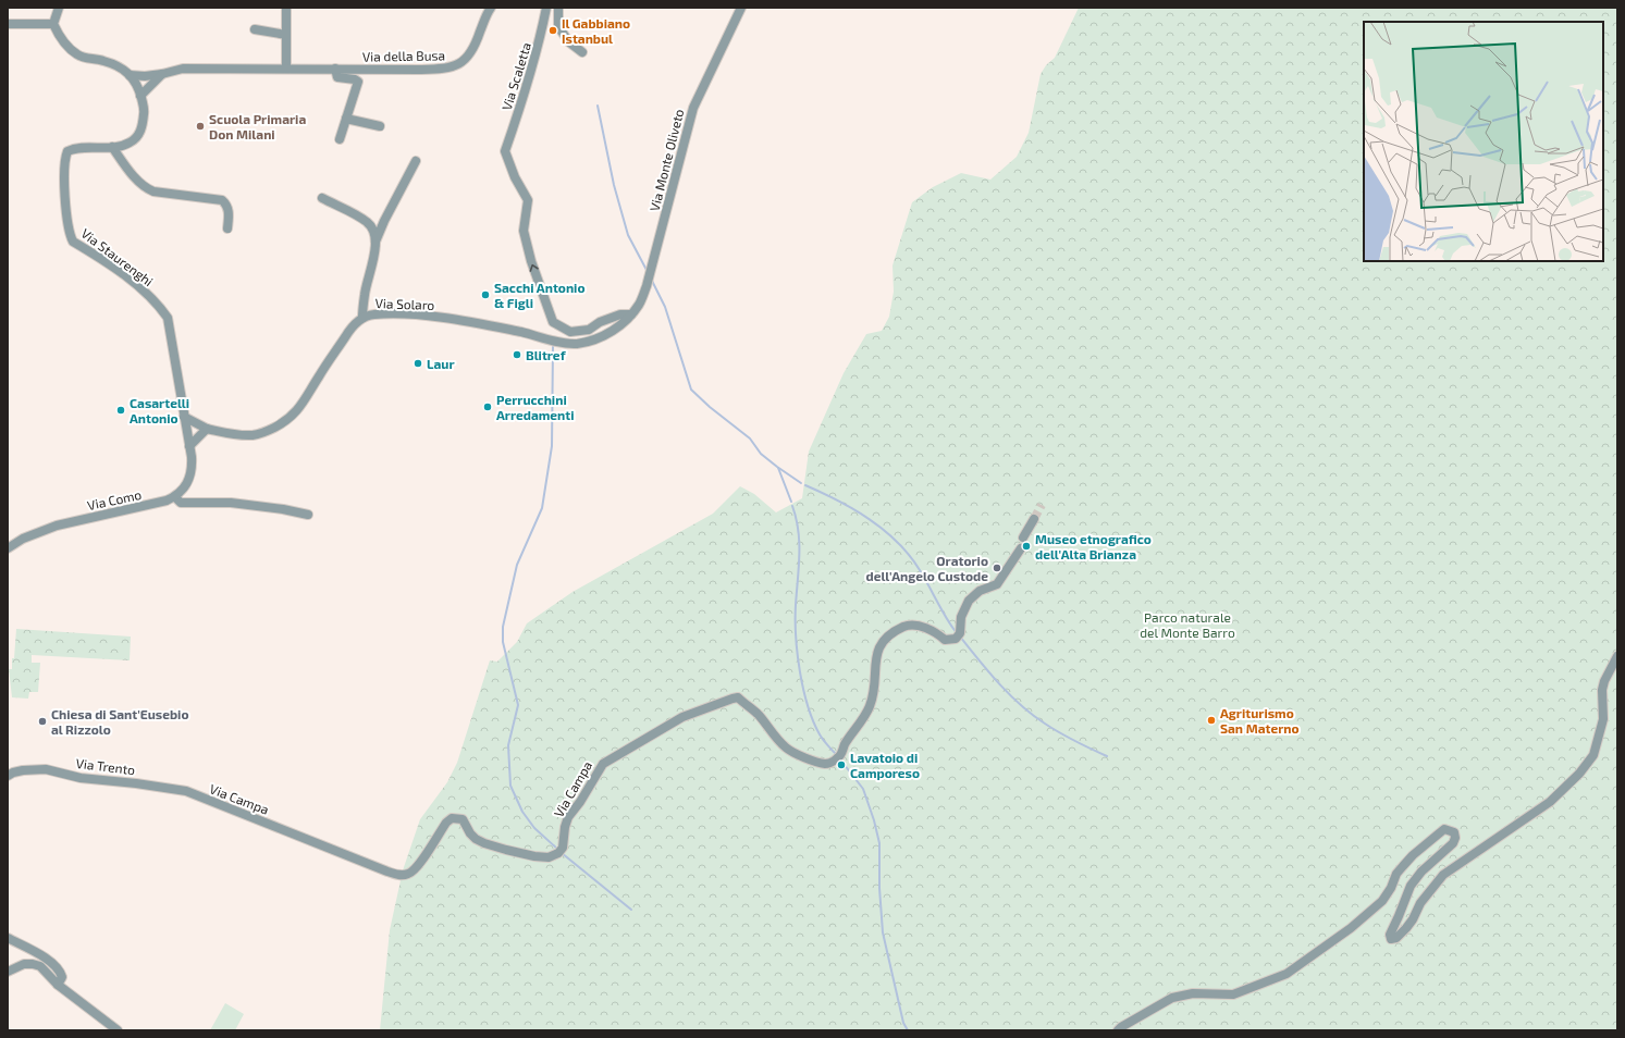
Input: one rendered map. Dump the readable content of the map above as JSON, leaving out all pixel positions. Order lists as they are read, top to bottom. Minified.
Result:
{"streets":{"street":["Via della Busa","Via Scaletta","Via Monte Oliveto","Via Staurenghi","Via Solaro","Via Como","Via Trento","Via Campa"]},"crossings":[["Via della Busa","Via Staurenghi"],["Via Scaletta","Via Monte Oliveto"],["Via Scaletta","Via Solaro"],["Via Monte Oliveto","Via Solaro"],["Via Staurenghi","Via Solaro"],["Via Trento","Via Campa"]],"parks":["Parco naturale del Monte Barro"],"places":["Il Gabbiano Istanbul","Scuola Primaria Don Milani","Sacchi Antonio & Figli","Blitref","Laur","Perrucchini Arredamenti","Casartelli Antonio","Museo etnografico dell'Alta Brianza","Oratorio dell'Angelo Custode","Agriturismo San Materno","Chiesa di Sant'Eusebio al Rizzolo","Lavatoio di Camporeso"]}
